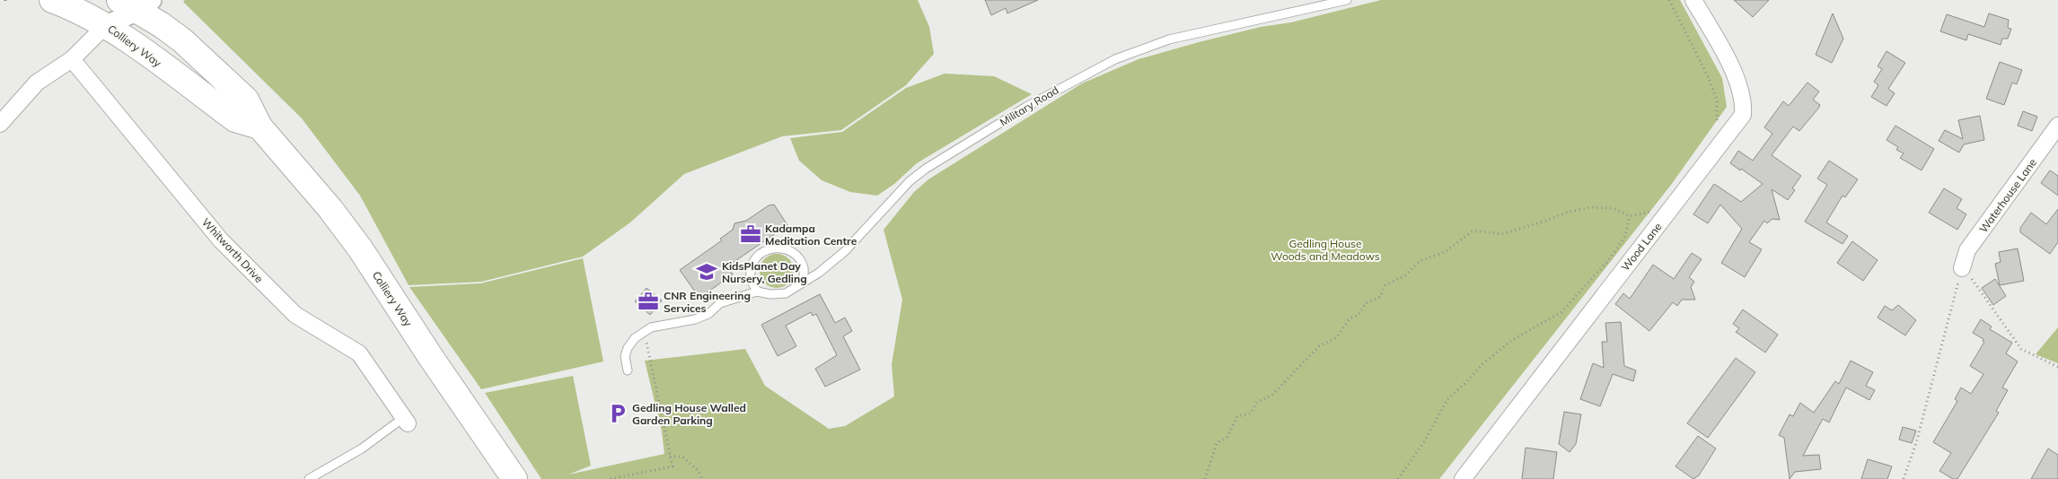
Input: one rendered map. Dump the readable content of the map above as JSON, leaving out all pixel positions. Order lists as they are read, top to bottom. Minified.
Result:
{"streets":{"main road":["Colliery Way"],"street":["Waterhouse Lane","Wood Lane","Whitworth Drive"],"lane":["Military Road"]},"parks":["Gedling House Woods and Meadows"],"places":{"office":["Kadampa Meditation Centre","CNR Engineering Services"],"school or university":["KidsPlanet Day Nursery, Gedling"],"parking":["Gedling House Walled Garden Parking"]}}
